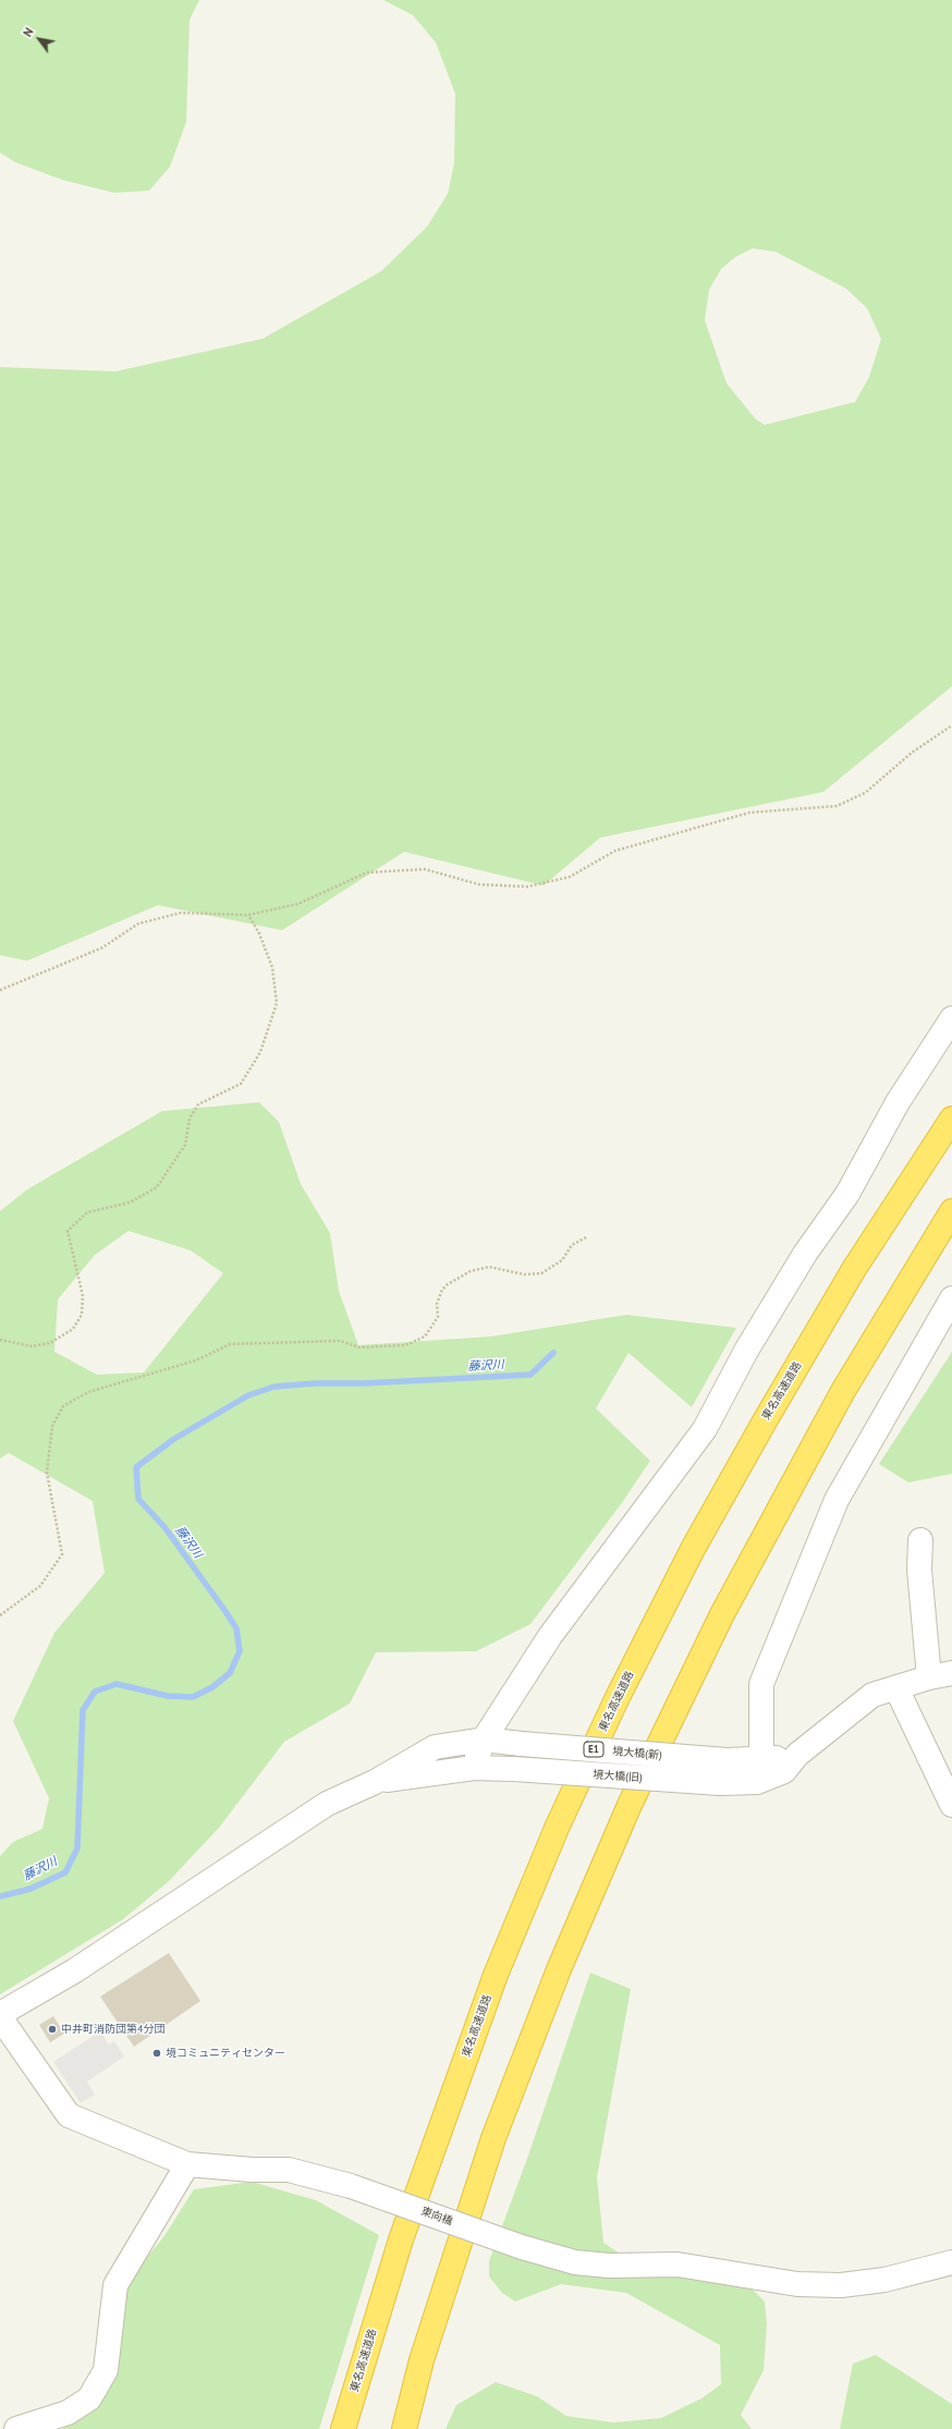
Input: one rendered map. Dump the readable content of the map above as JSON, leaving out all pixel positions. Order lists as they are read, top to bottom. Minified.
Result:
{"streets":{"highway":["東名高速道路","E1"],"street":["境大橋(新)","境大橋(旧)","東向橋"]},"crossings":[["境大橋(新)","境大橋(旧)"]],"water":["藤沢川"],"places":["中井町消防団第4分団","境コミュニティセンター"],"north":"top left"}
